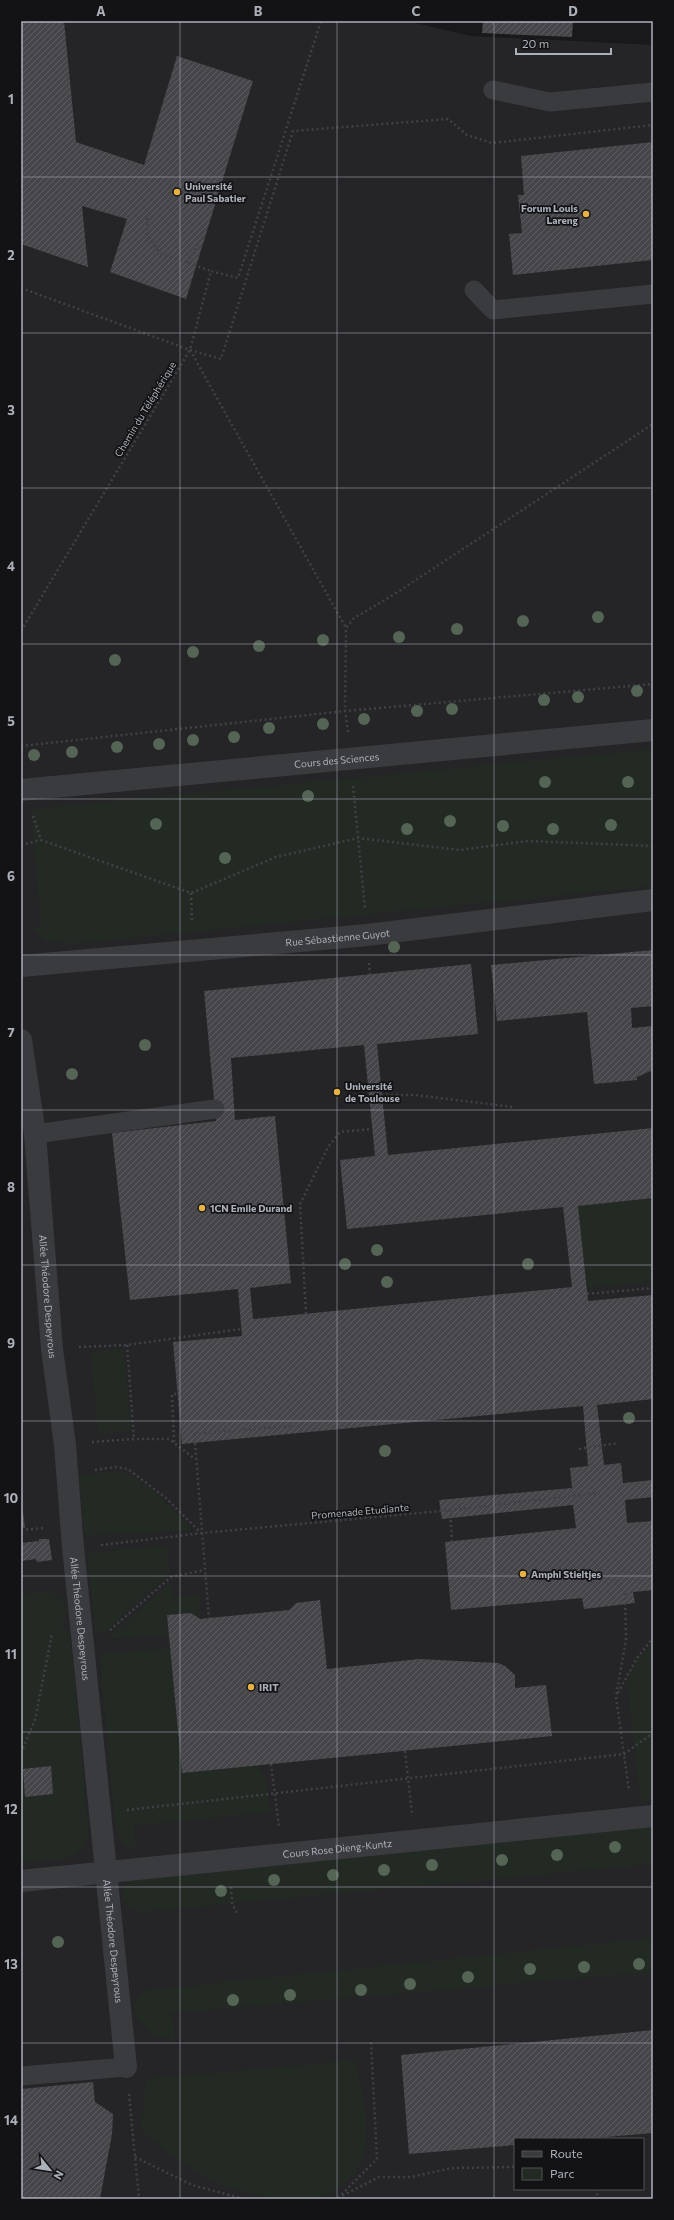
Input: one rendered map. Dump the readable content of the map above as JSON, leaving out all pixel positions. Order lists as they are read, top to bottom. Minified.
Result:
{"streets":{"street":["Cours des Sciences","Rue Sébastienne Guyot","Allée Théodore Despeyrous","Cours Rose Dieng-Kuntz"],"path":["Chemin du Téléphérique","Promenade Etudiante"]},"crossings":[["Allée Théodore Despeyrous","Cours Rose Dieng-Kuntz"]],"places":["Université Paul Sabatier","Forum Louis Lareng","Université de Toulouse","1CN Emile Durand","Amphi Stieltjes","IRIT"],"legend":["Route","Parc"],"scale_bar":"20 m","north":"bottom right","grid":{"columns":["A","B","C","D"],"rows":["1","2","3","4","5","6","7","8","9","10","11","12","13","14"]}}
